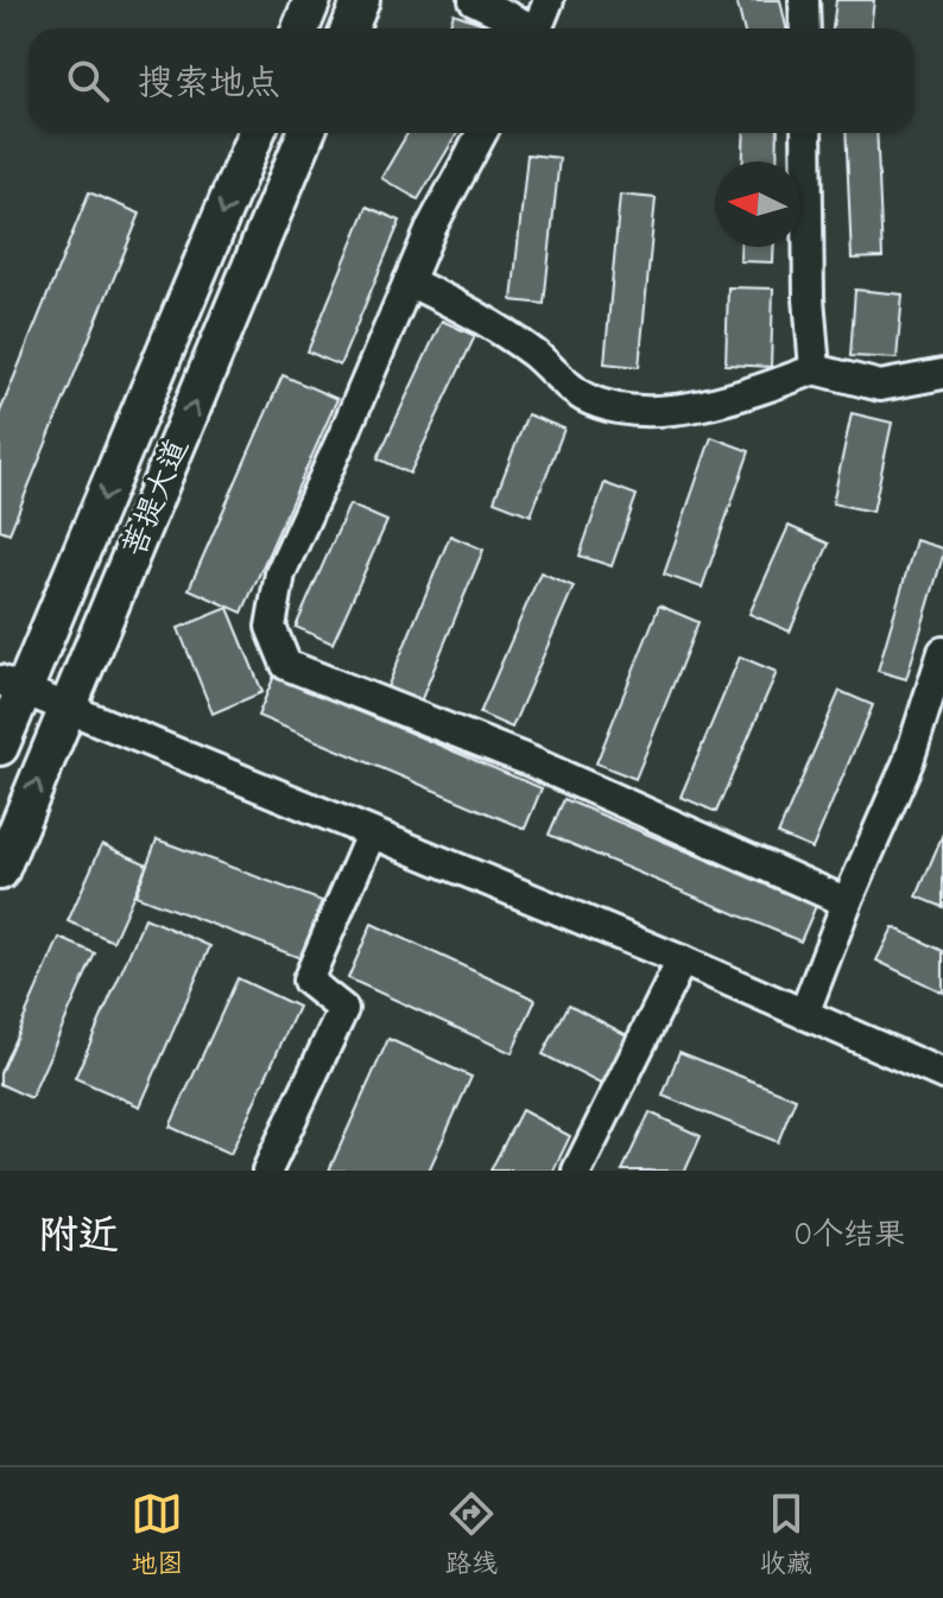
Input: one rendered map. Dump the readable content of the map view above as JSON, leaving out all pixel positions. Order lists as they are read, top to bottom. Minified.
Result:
{"streets":{"main road":["菩提大道"]},"north":"left","page":{"search":"搜索地点","heading":["附近","0个结果"],"nav":["地图","路线","收藏"]}}
